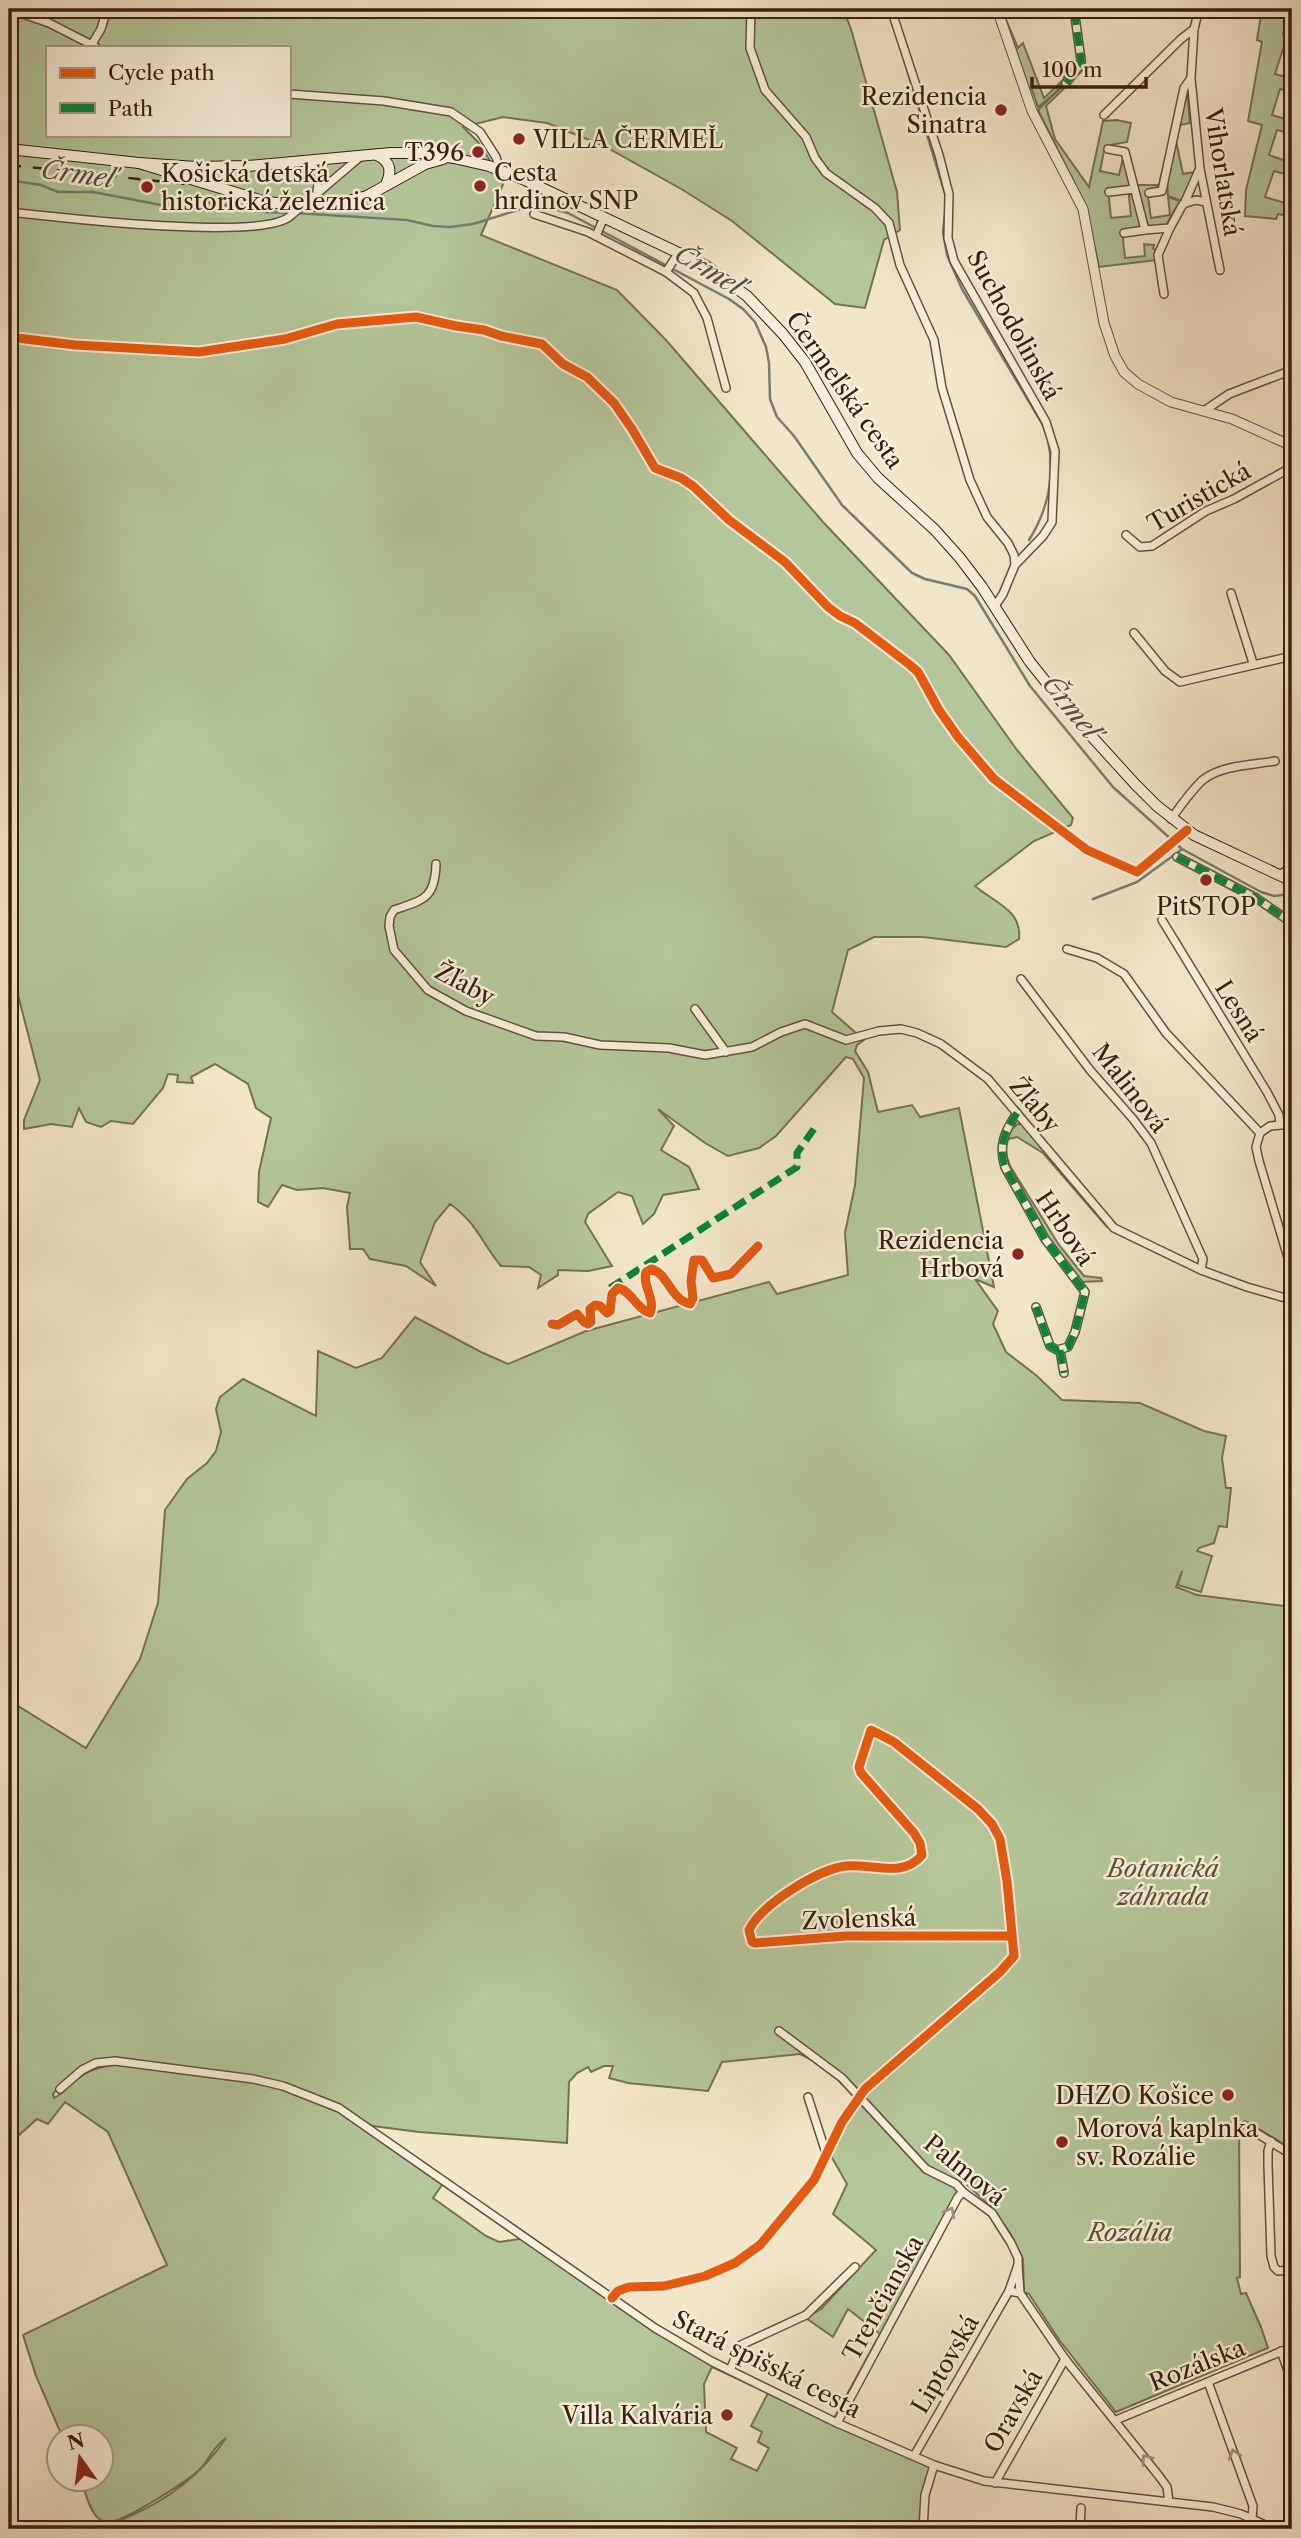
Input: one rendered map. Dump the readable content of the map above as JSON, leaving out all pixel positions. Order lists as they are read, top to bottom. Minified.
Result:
{"streets":{"main road":["Čermeľská cesta"],"street":["Vihorlatská","Suchodolinská","Turistická","Žľaby","Lesná","Malinová","Hrbová","Zvolenská","Palmová","Trenčianska","Stará spišská cesta","Liptovská","Rozálska","Oravská"]},"crossings":[["Suchodolinská","Čermeľská cesta"],["Žľaby","Malinová"],["Žľaby","Hrbová"],["Zvolenská","Palmová"],["Zvolenská","Stará spišská cesta"],["Palmová","Trenčianska"],["Trenčianska","Stará spišská cesta"],["Stará spišská cesta","Liptovská"],["Stará spišská cesta","Oravská"]],"one_way":["Trenčianska"],"water":["Črmeľ"],"parks":["Botanická záhrada","Rozália"],"places":["Rezidencia Sinatra","VILLA ČERMEĽ","T396","Cesta hrdinov SNP","Košická detská historická železnica","PitSTOP","Rezidencia Hrbová","DHZO Košice","Morová kaplnka sv. Rozálie","Villa Kalvária"],"legend":["Cycle path","Path"],"scale_bar":"100 m","north":"top"}
